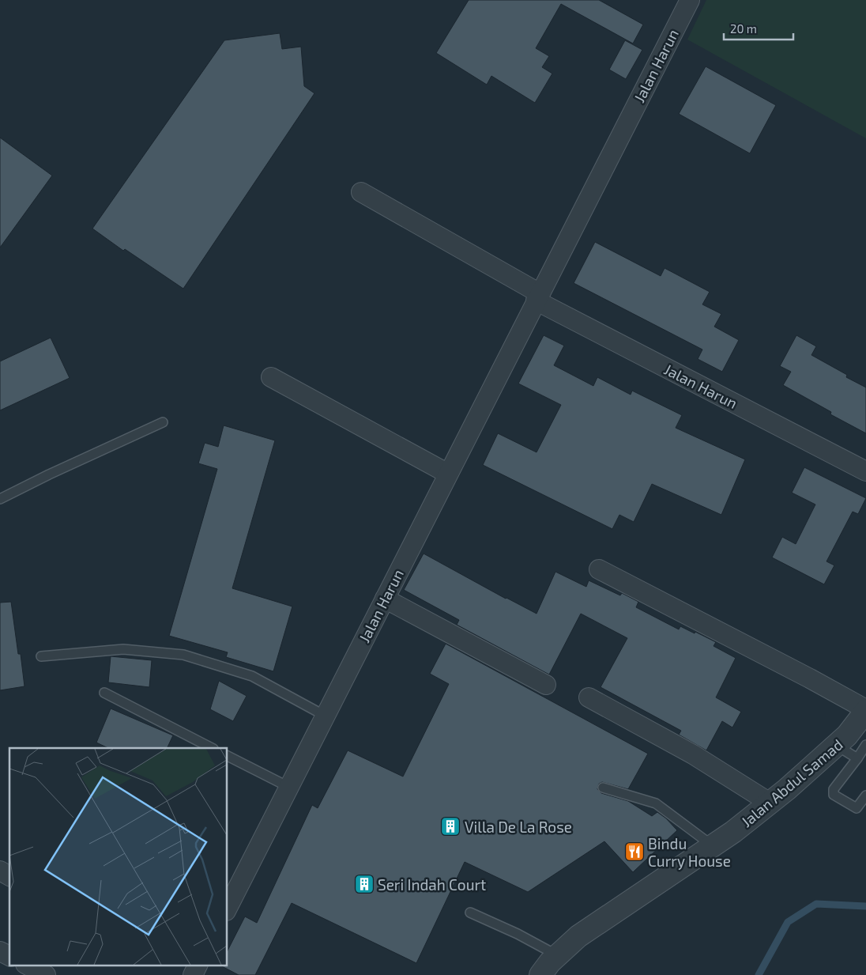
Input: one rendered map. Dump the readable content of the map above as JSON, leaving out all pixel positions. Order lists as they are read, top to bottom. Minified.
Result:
{"streets":{"street":["Jalan Harun","Jalan Abdul Samad"]},"places":{"building":["Villa De La Rose","Seri Indah Court"],"restaurant":["Bindu Curry House"]},"scale_bar":"20 m"}
